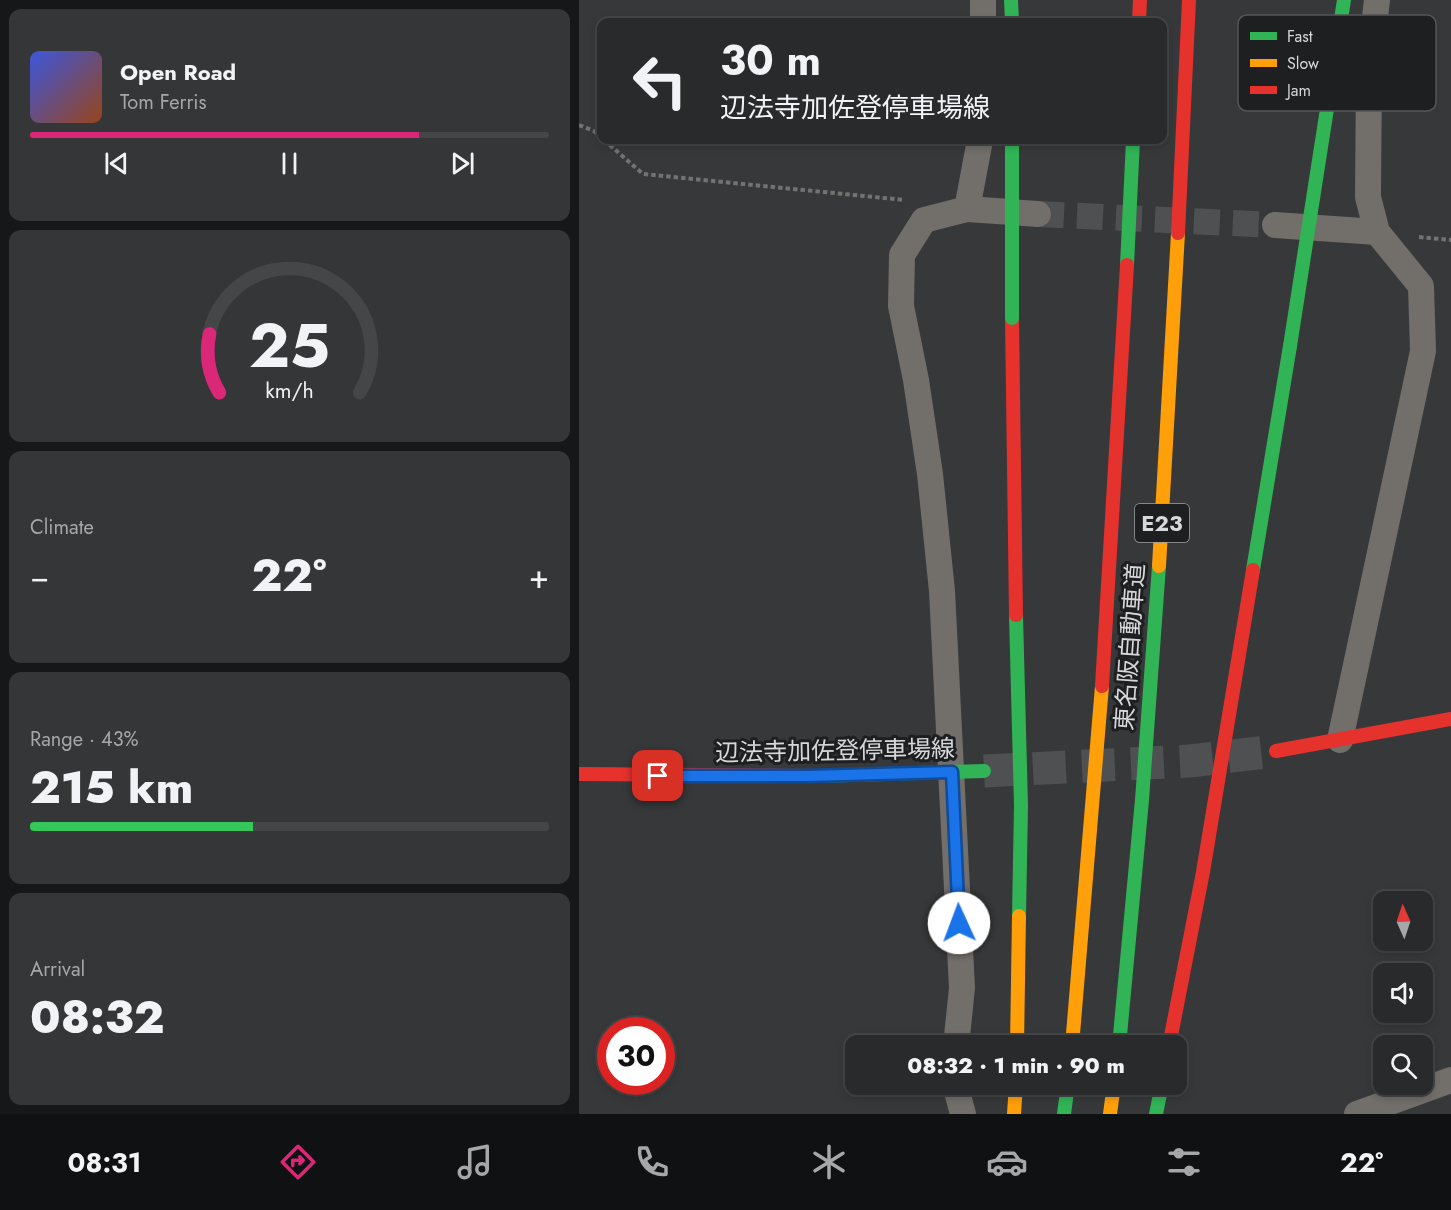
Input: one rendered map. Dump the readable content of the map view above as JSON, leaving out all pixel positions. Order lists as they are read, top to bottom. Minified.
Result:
{"streets":{"main road":["E23","東名阪自動車道","辺法寺加佐登停車場線"]},"legend":["Fast","Slow","Jam"],"north":"top","page":{"turn":["30 m","辺法寺加佐登停車場線"],"song":["Open Road","Tom Ferris"],"tile":["Climate",["Range · 43%","215 km"],["Arrival","08:32"]],"heat":["−","22°","+"],"limit":"30","trip":"08:32 · 1 min · 90 m","tabs":["08:31","22°"],"gauge":["25","km/h"]}}
